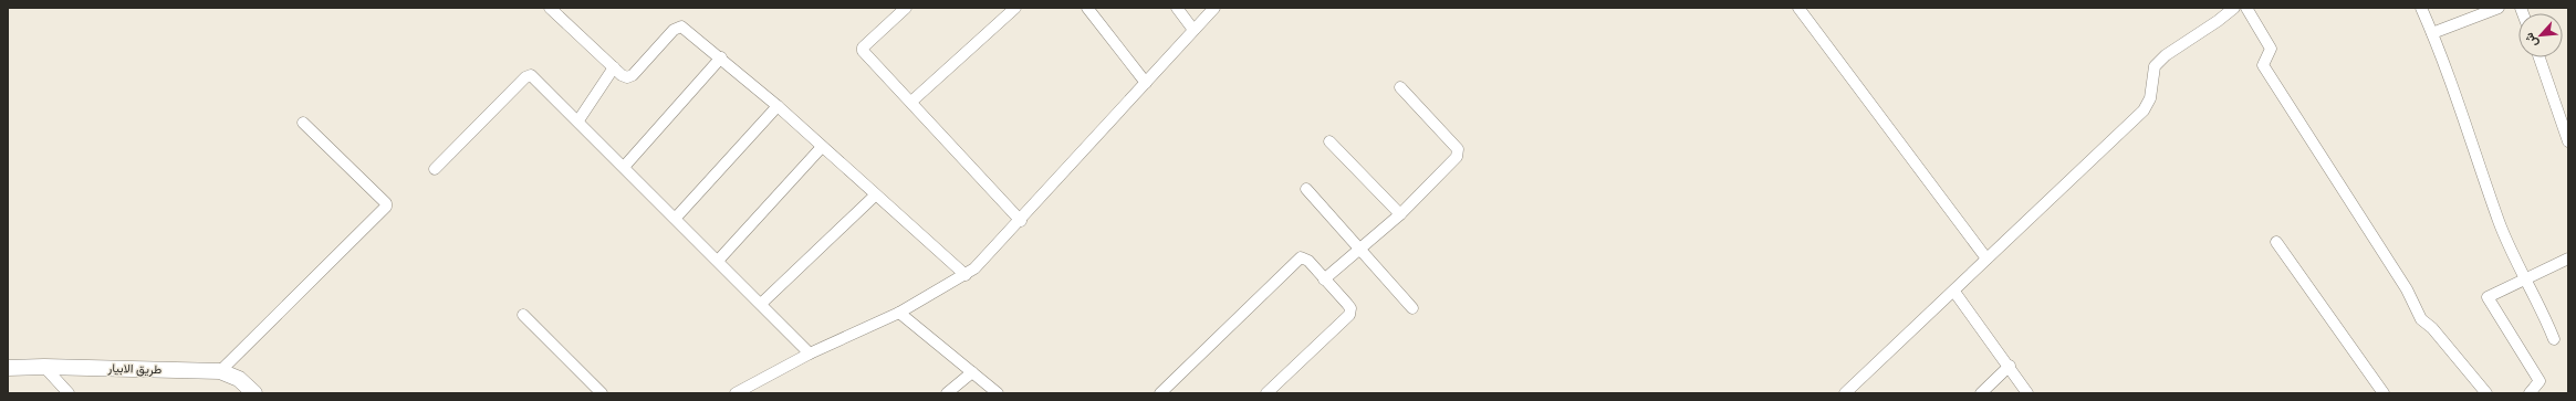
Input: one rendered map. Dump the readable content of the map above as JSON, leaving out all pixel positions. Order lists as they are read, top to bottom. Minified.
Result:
{"streets":{"main road":["طريق الابيار"]},"north":"bottom left"}
